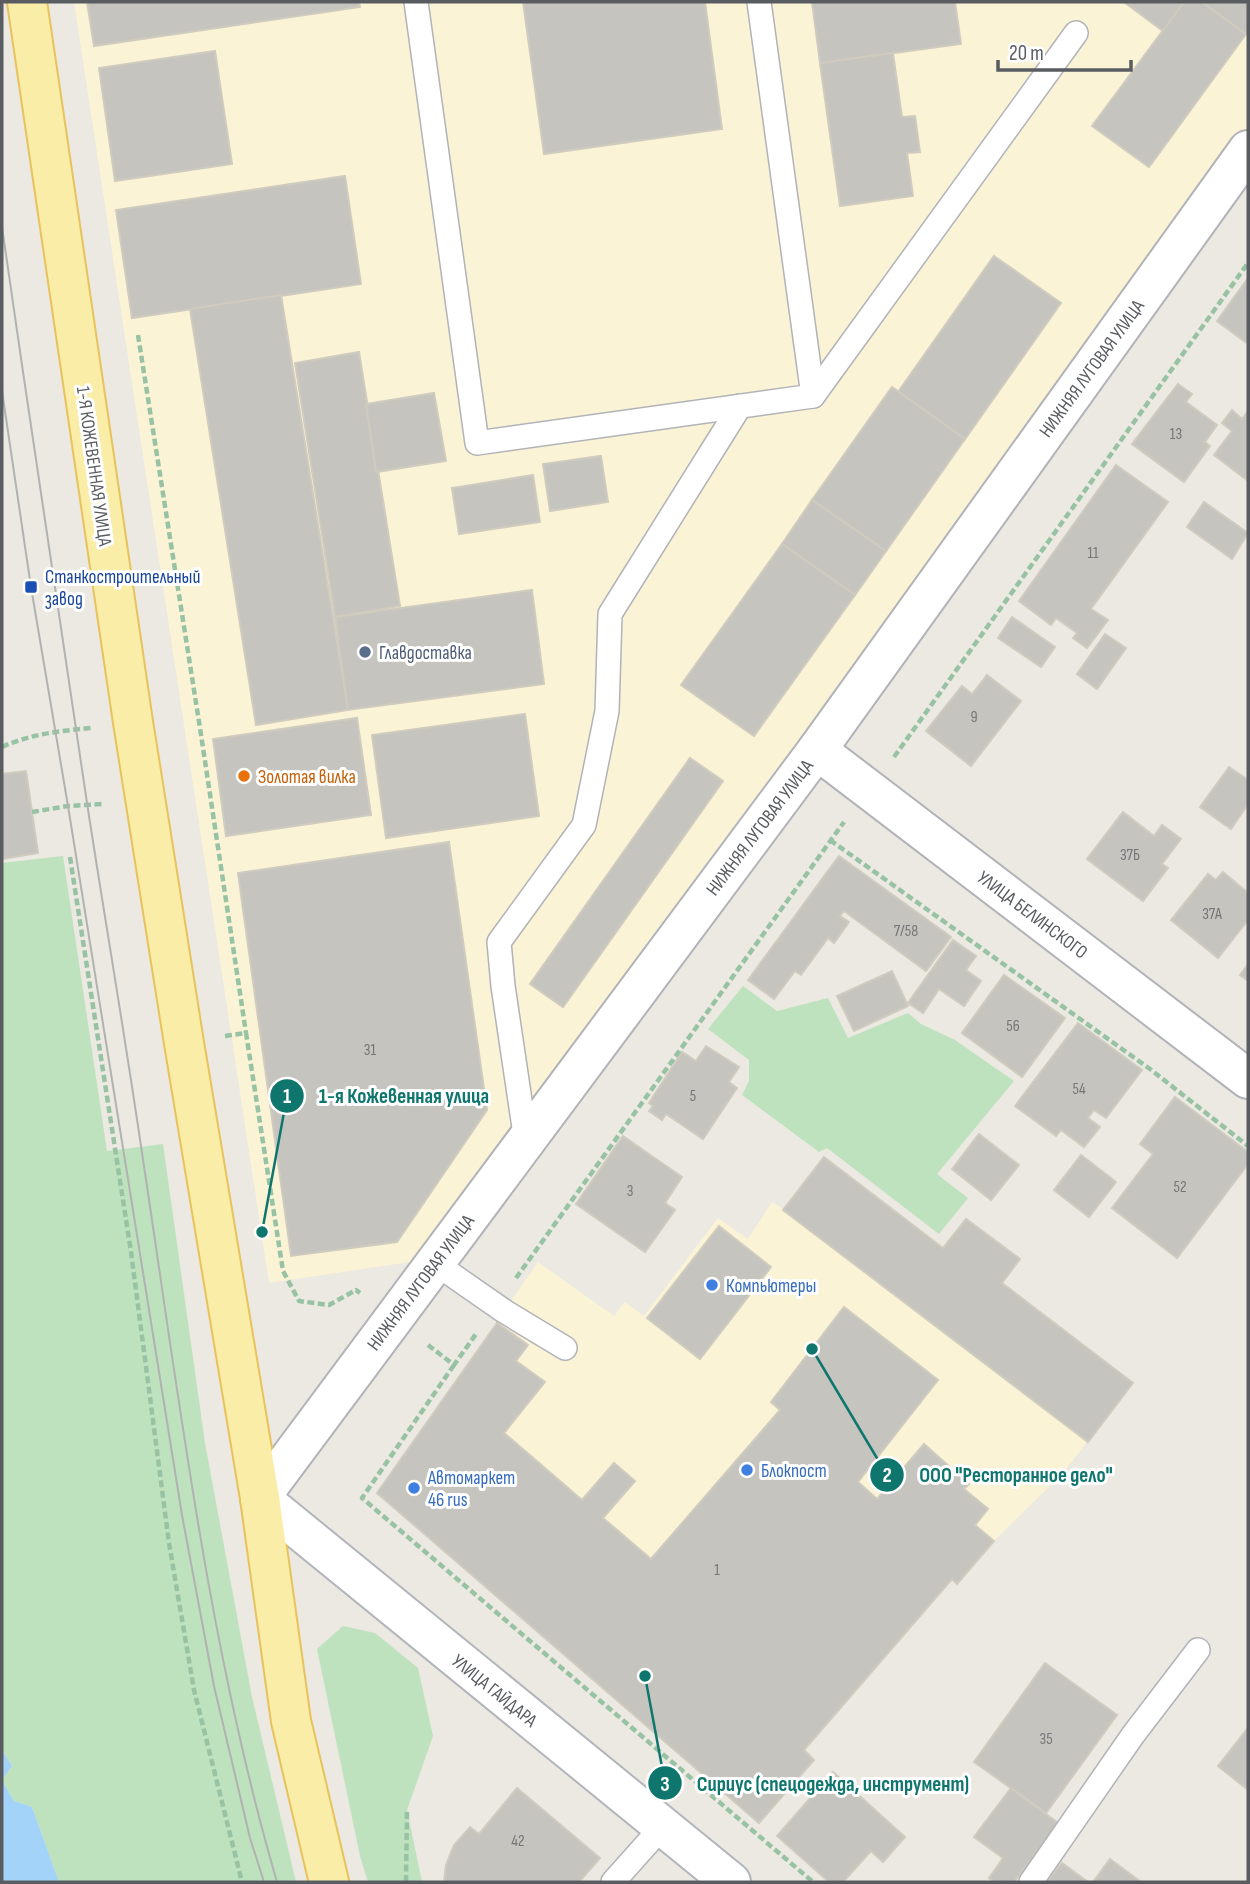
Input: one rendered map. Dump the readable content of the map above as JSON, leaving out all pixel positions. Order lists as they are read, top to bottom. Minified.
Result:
{"streets":{"main road":["1-Я КОЖЕВЕННАЯ УЛИЦА"],"street":["НИЖНЯЯ ЛУГОВАЯ УЛИЦА","УЛИЦА БЕЛИНСКОГО","УЛИЦА ГАЙДАРА"]},"crossings":[["НИЖНЯЯ ЛУГОВАЯ УЛИЦА","1-Я КОЖЕВЕННАЯ УЛИЦА"],["НИЖНЯЯ ЛУГОВАЯ УЛИЦА","УЛИЦА БЕЛИНСКОГО"],["НИЖНЯЯ ЛУГОВАЯ УЛИЦА","УЛИЦА ГАЙДАРА"],["1-Я КОЖЕВЕННАЯ УЛИЦА","УЛИЦА ГАЙДАРА"]],"places":{"transit":["Станкостроительный завод"],"other":["Главдоставка","Золотая вилка","1-я Кожевенная улица","Компьютеры","ООО \"Ресторанное дело\"","Блокпост","Автомаркет 46 rus","Сириус (спецодежда, инструмент)"]},"house_numbers":["13","11","9","37Б","37А","7/58","56","31","54","5","52","3","1","35","42"],"scale_bar":"20 m"}
